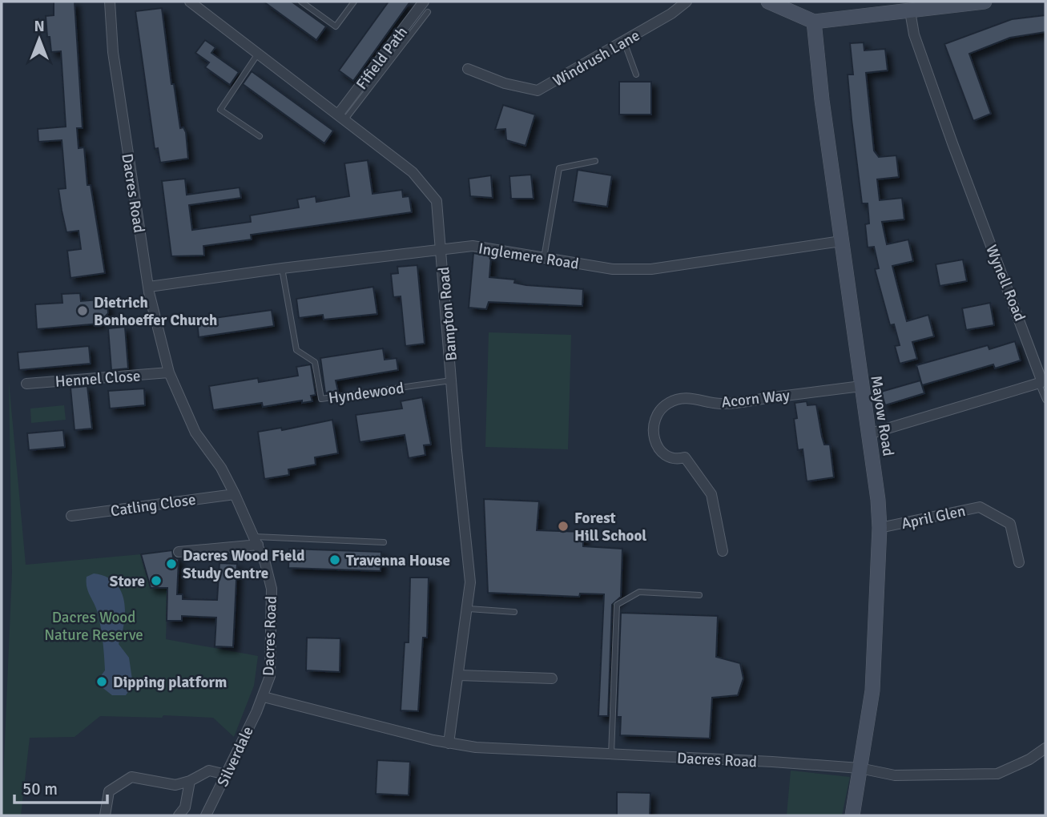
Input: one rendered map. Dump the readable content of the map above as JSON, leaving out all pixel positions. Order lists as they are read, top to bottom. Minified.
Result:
{"streets":{"street":["Fifield Path","Windrush Lane","Dacres Road","Inglemere Road","Wynell Road","Bampton Road","Hennel Close","Acorn Way","Mayow Road","Catling Close","April Glen","Silverdale"],"lane":["Hyndewood"]},"crossings":[["Fifield Path","Bampton Road"],["Dacres Road","Inglemere Road"],["Dacres Road","Bampton Road"],["Dacres Road","Hennel Close"],["Dacres Road","Mayow Road"],["Dacres Road","Catling Close"],["Dacres Road","Silverdale"],["Inglemere Road","Bampton Road"],["Inglemere Road","Hyndewood"],["Inglemere Road","Mayow Road"],["Bampton Road","Hyndewood"],["Acorn Way","Mayow Road"],["Mayow Road","April Glen"]],"parks":["Dacres Wood Nature Reserve"],"places":["Dietrich Bonhoeffer Church","Forest Hill School","Travenna House","Dacres Wood Field Study Centre","Store","Dipping platform"],"scale_bar":"50 m","north":"top"}
